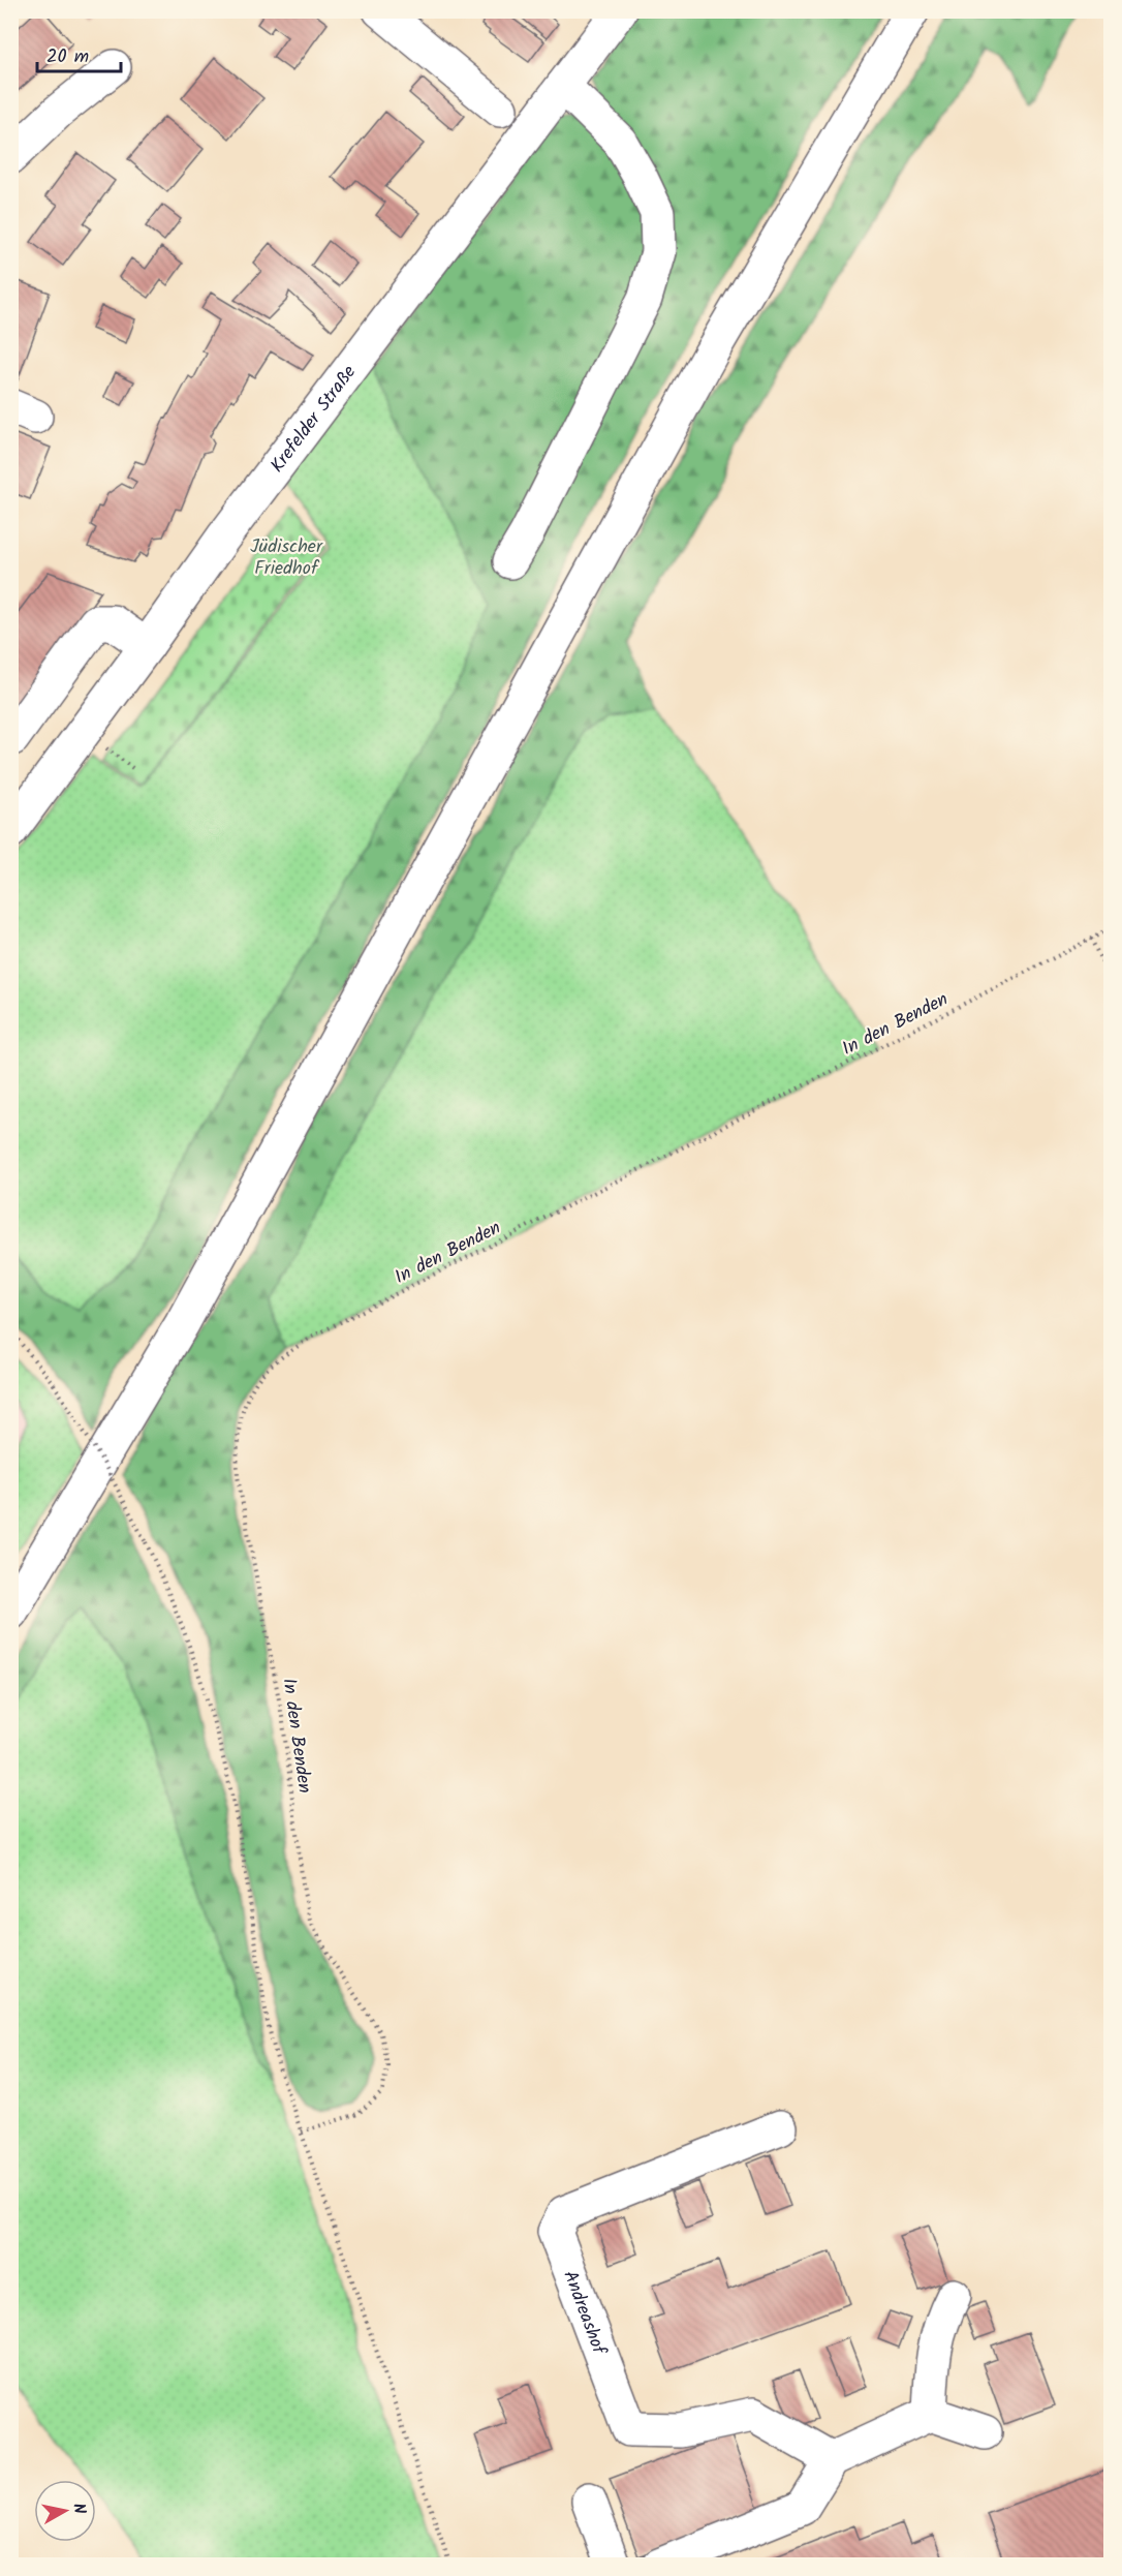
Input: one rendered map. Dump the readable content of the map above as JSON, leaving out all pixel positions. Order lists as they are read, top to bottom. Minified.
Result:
{"streets":{"main road":["Krefelder Straße","Andreashof"],"path":["In den Benden"]},"parks":["Jüdischer Friedhof"],"scale_bar":"20 m","north":"right"}
